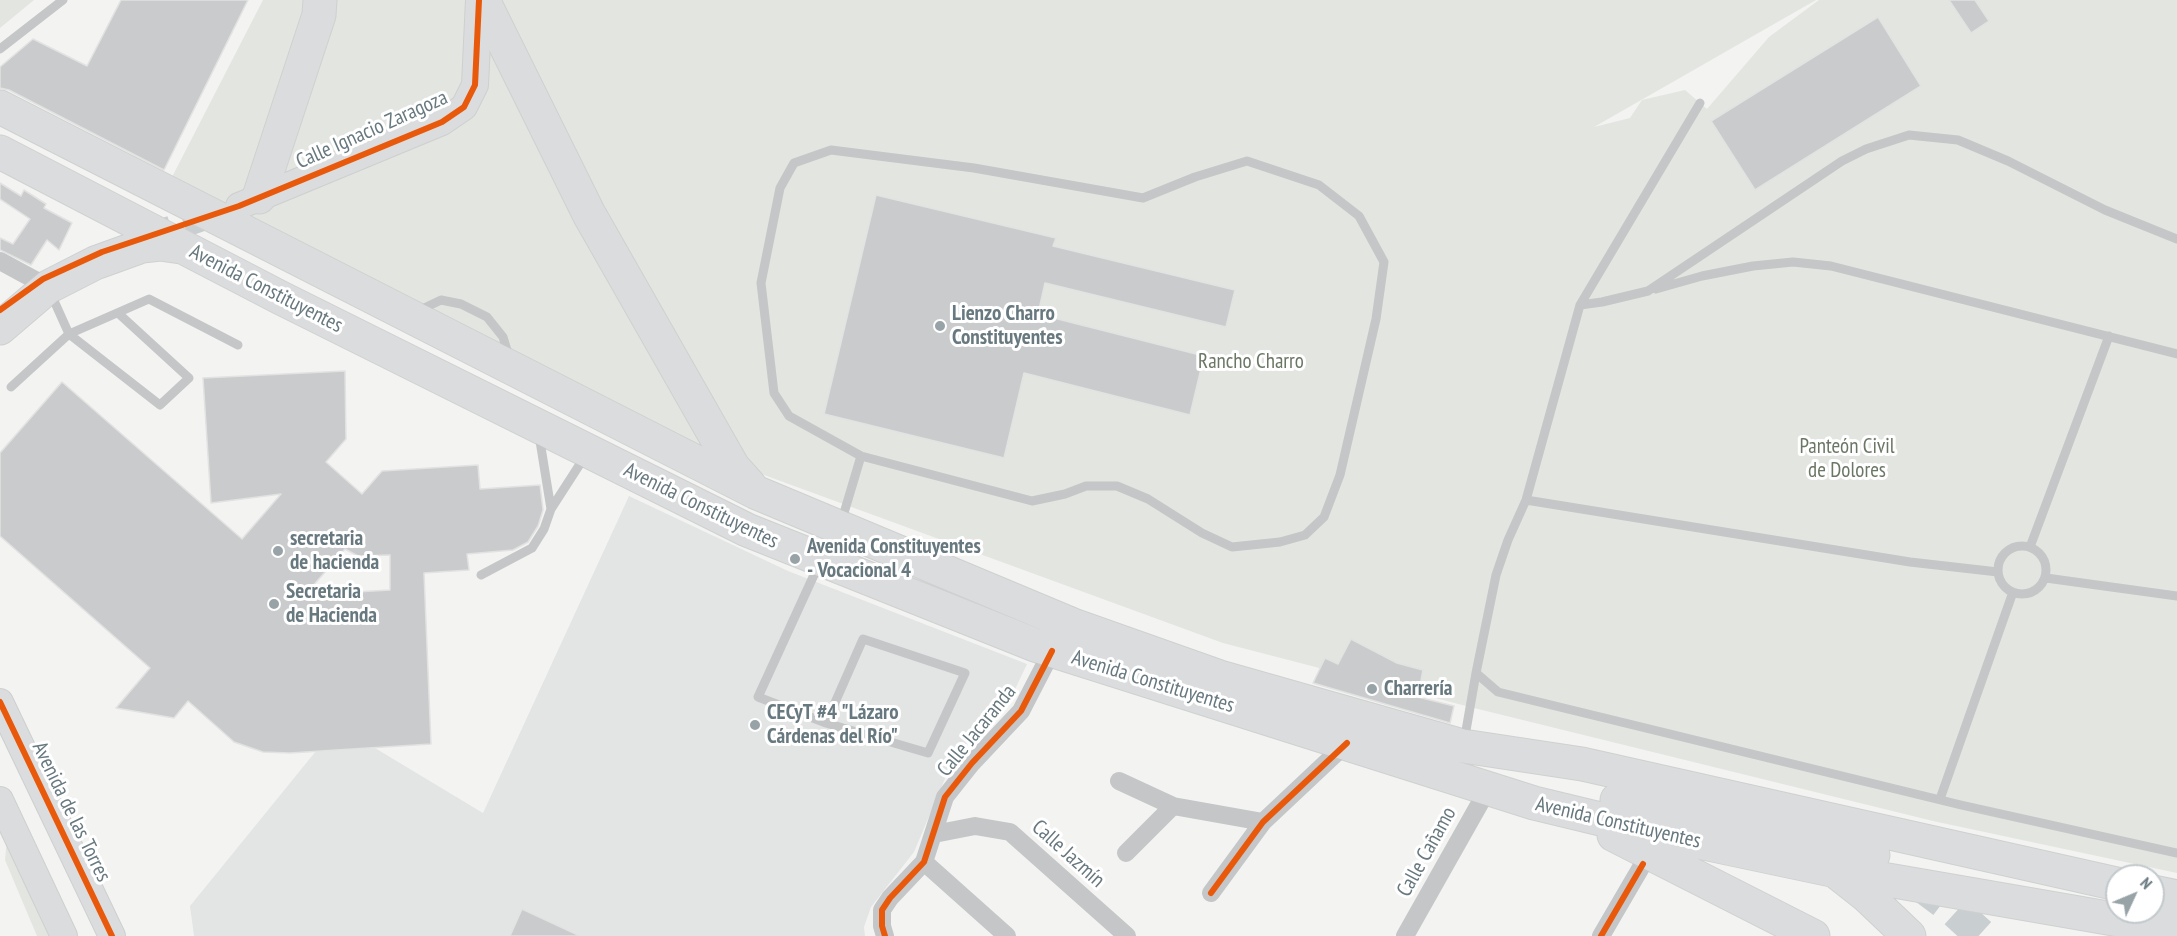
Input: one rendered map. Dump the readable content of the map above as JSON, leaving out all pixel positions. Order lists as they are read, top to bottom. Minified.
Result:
{"streets":{"highway":["Avenida Constituyentes"],"street":["Calle Ignacio Zaragoza","Calle Jacaranda","Avenida de las Torres","Calle Cañamo","Calle Jazmín"]},"crossings":[["Avenida Constituyentes","Calle Jacaranda"],["Avenida Constituyentes","Calle Cañamo"],["Calle Jacaranda","Calle Jazmín"]],"parks":["Rancho Charro","Panteón Civil de Dolores"],"places":["Lienzo Charro Constituyentes","secretaria de hacienda","Avenida Constituyentes - Vocacional 4","Secretaria de Hacienda","Charrería","CECyT #4 \"Lázaro Cárdenas del Río\""],"north":"top right"}
